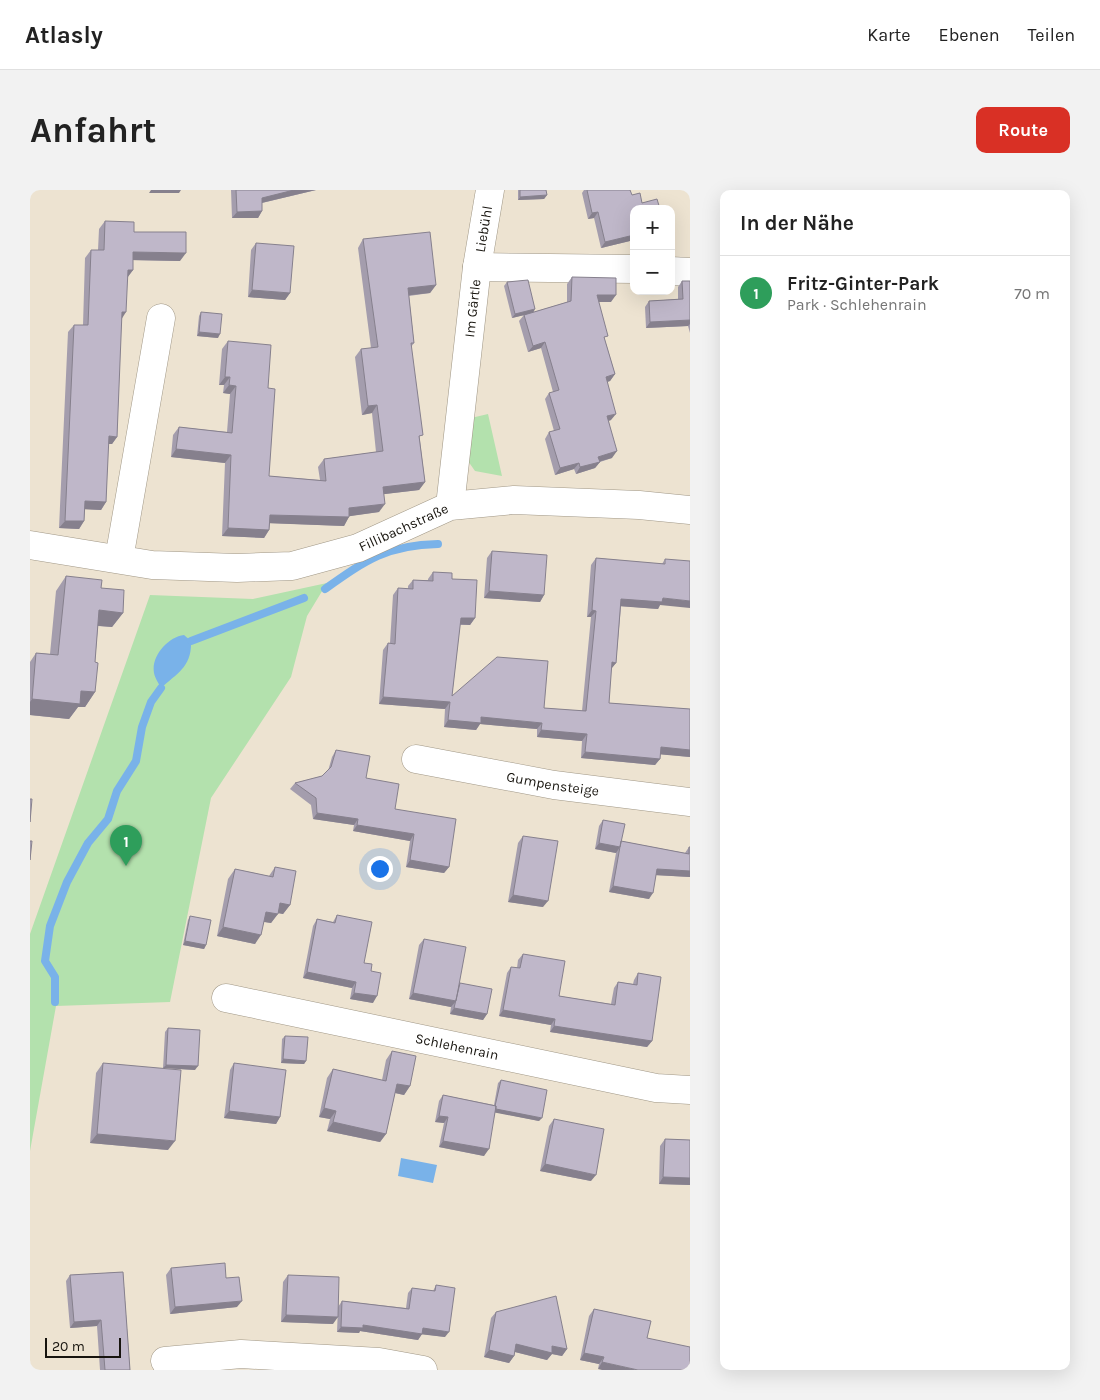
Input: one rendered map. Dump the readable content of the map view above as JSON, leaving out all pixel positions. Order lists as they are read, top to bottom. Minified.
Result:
{"streets":{"street":["Liebühl","Im Gärtle","Fillibachstraße","Gumpensteige","Schlehenrain"]},"crossings":[["Liebühl","Im Gärtle"],["Im Gärtle","Fillibachstraße"]],"scale_bar":"20 m","page":{"header":"Atlasly","nav":["Karte","Ebenen","Teilen"],"buttons":"Route","title":"Anfahrt","heading":"In der Nähe","map_buttons":["+","−"],"list":[{"mark":"1","name":"Fritz-Ginter-Park","note":"Park · Schlehenrain","value":"70 m"}],"pins":"1","scale":"20 m"}}
